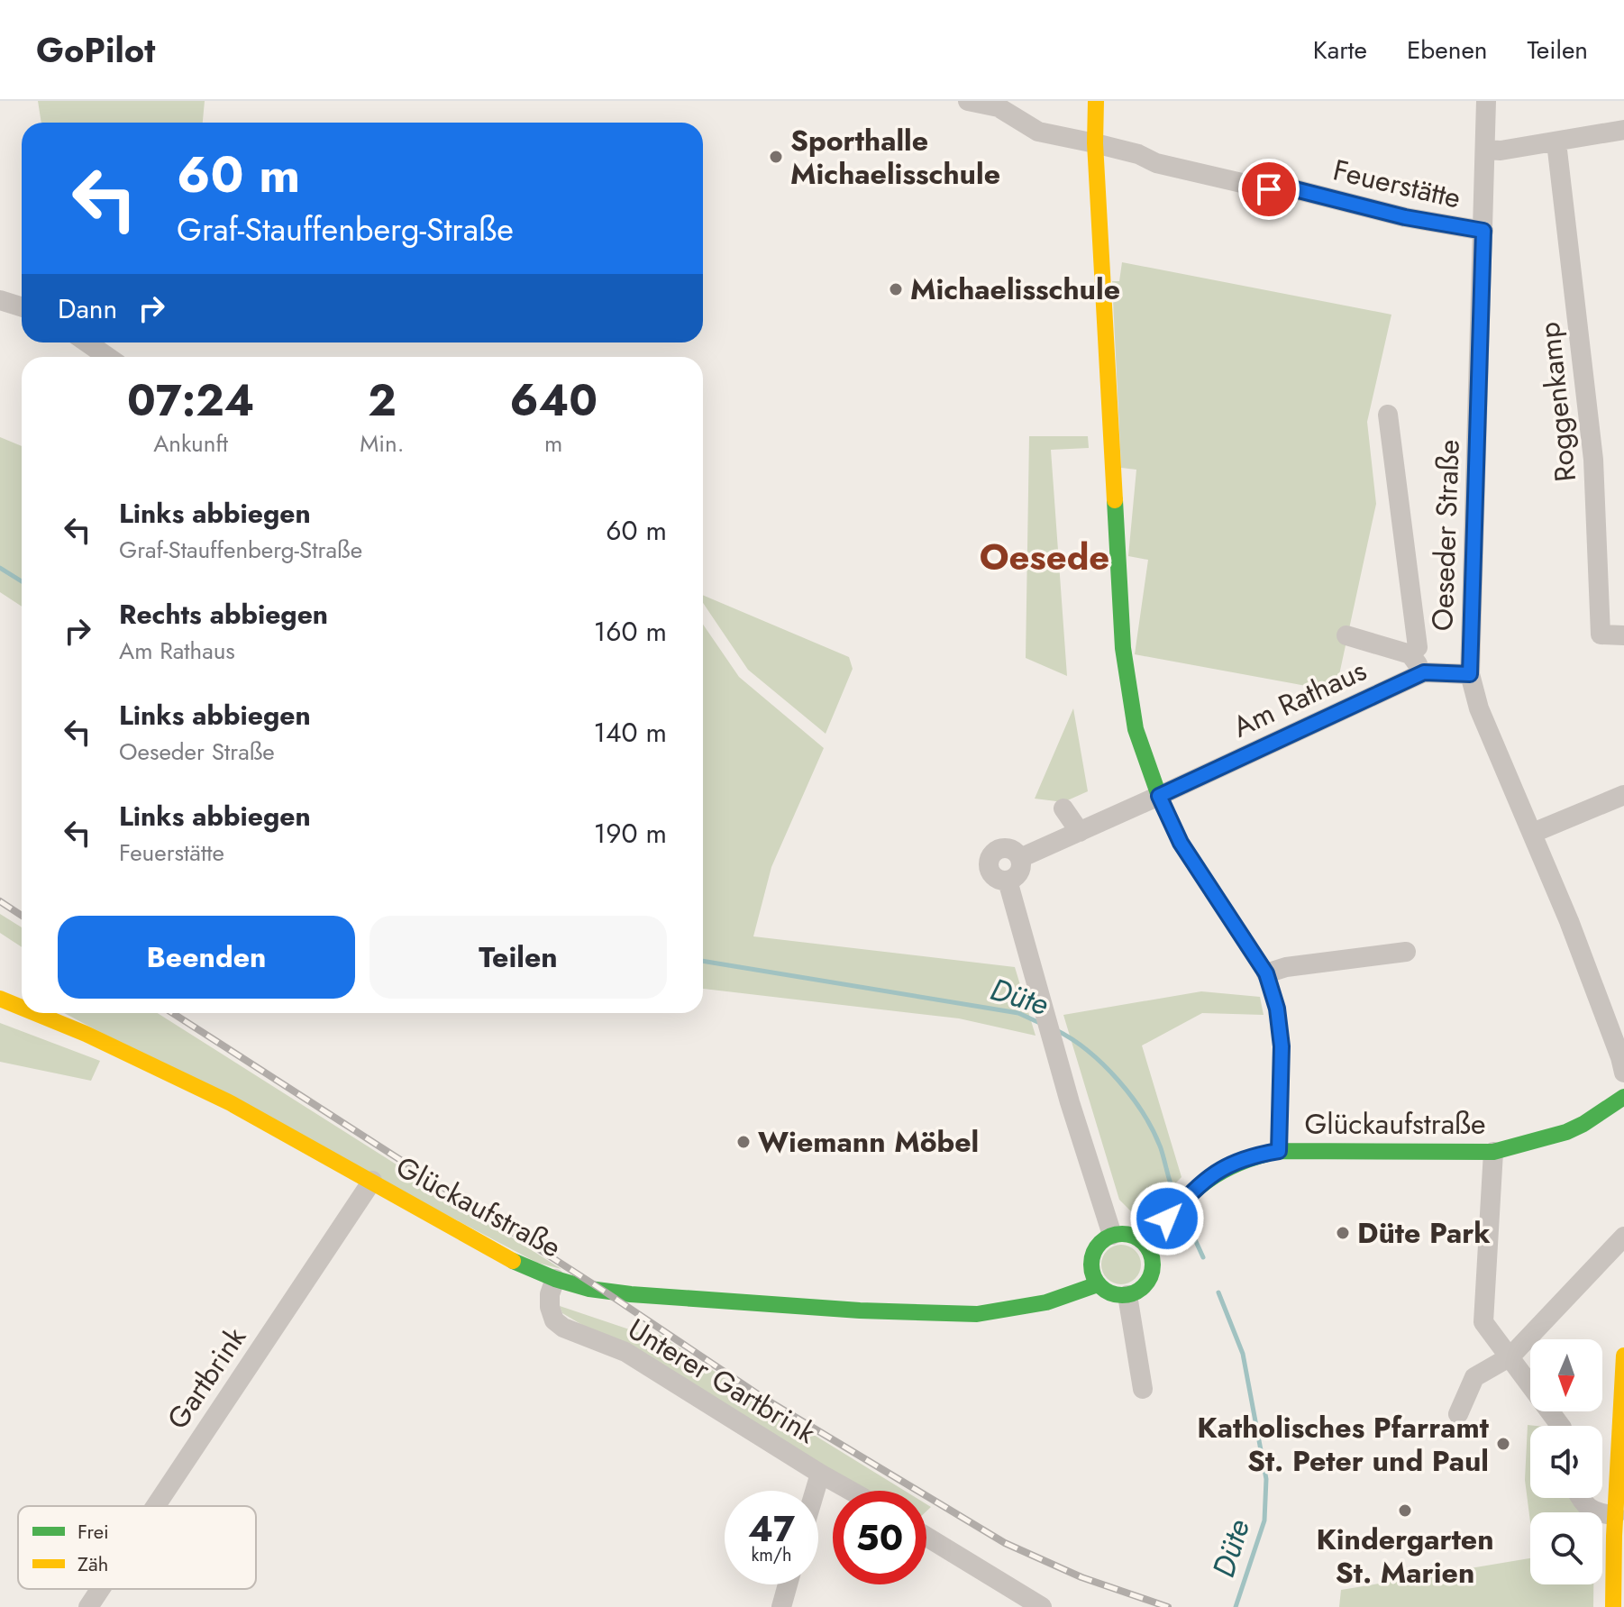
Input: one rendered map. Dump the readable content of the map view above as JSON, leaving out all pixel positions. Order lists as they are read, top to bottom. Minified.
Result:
{"streets":{"main road":["Glückaufstraße"],"street":["Feuerstätte","Roggenkamp","Oeseder Straße","Am Rathaus","Gartbrink","Unterer Gartbrink"]},"crossings":[["Feuerstätte","Oeseder Straße"],["Oeseder Straße","Am Rathaus"],["Glückaufstraße","Gartbrink"],["Glückaufstraße","Unterer Gartbrink"]],"districts":["Oesede"],"water":["Düte"],"places":["Sporthalle Michaelisschule","Michaelisschule","Wiemann Möbel","Düte Park","Katholisches Pfarramt St. Peter und Paul","Kindergarten St. Marien"],"legend":["Frei","Zäh"],"north":"bottom","page":{"header":"GoPilot","nav":["Karte","Ebenen","Teilen"],"turn":["60 m","Graf-Stauffenberg-Straße"],"then":"Dann","eta":["07:24","Ankunft","2","Min.","640","m"],"list":[{"name":"Links abbiegen","note":"Graf-Stauffenberg-Straße","value":"60 m"},{"name":"Rechts abbiegen","note":"Am Rathaus","value":"160 m"},{"name":"Links abbiegen","note":"Oeseder Straße","value":"140 m"},{"name":"Links abbiegen","note":"Feuerstätte","value":"190 m"}],"buttons":["Beenden","Teilen"],"speed":"47 km/h","limit":"50"}}
